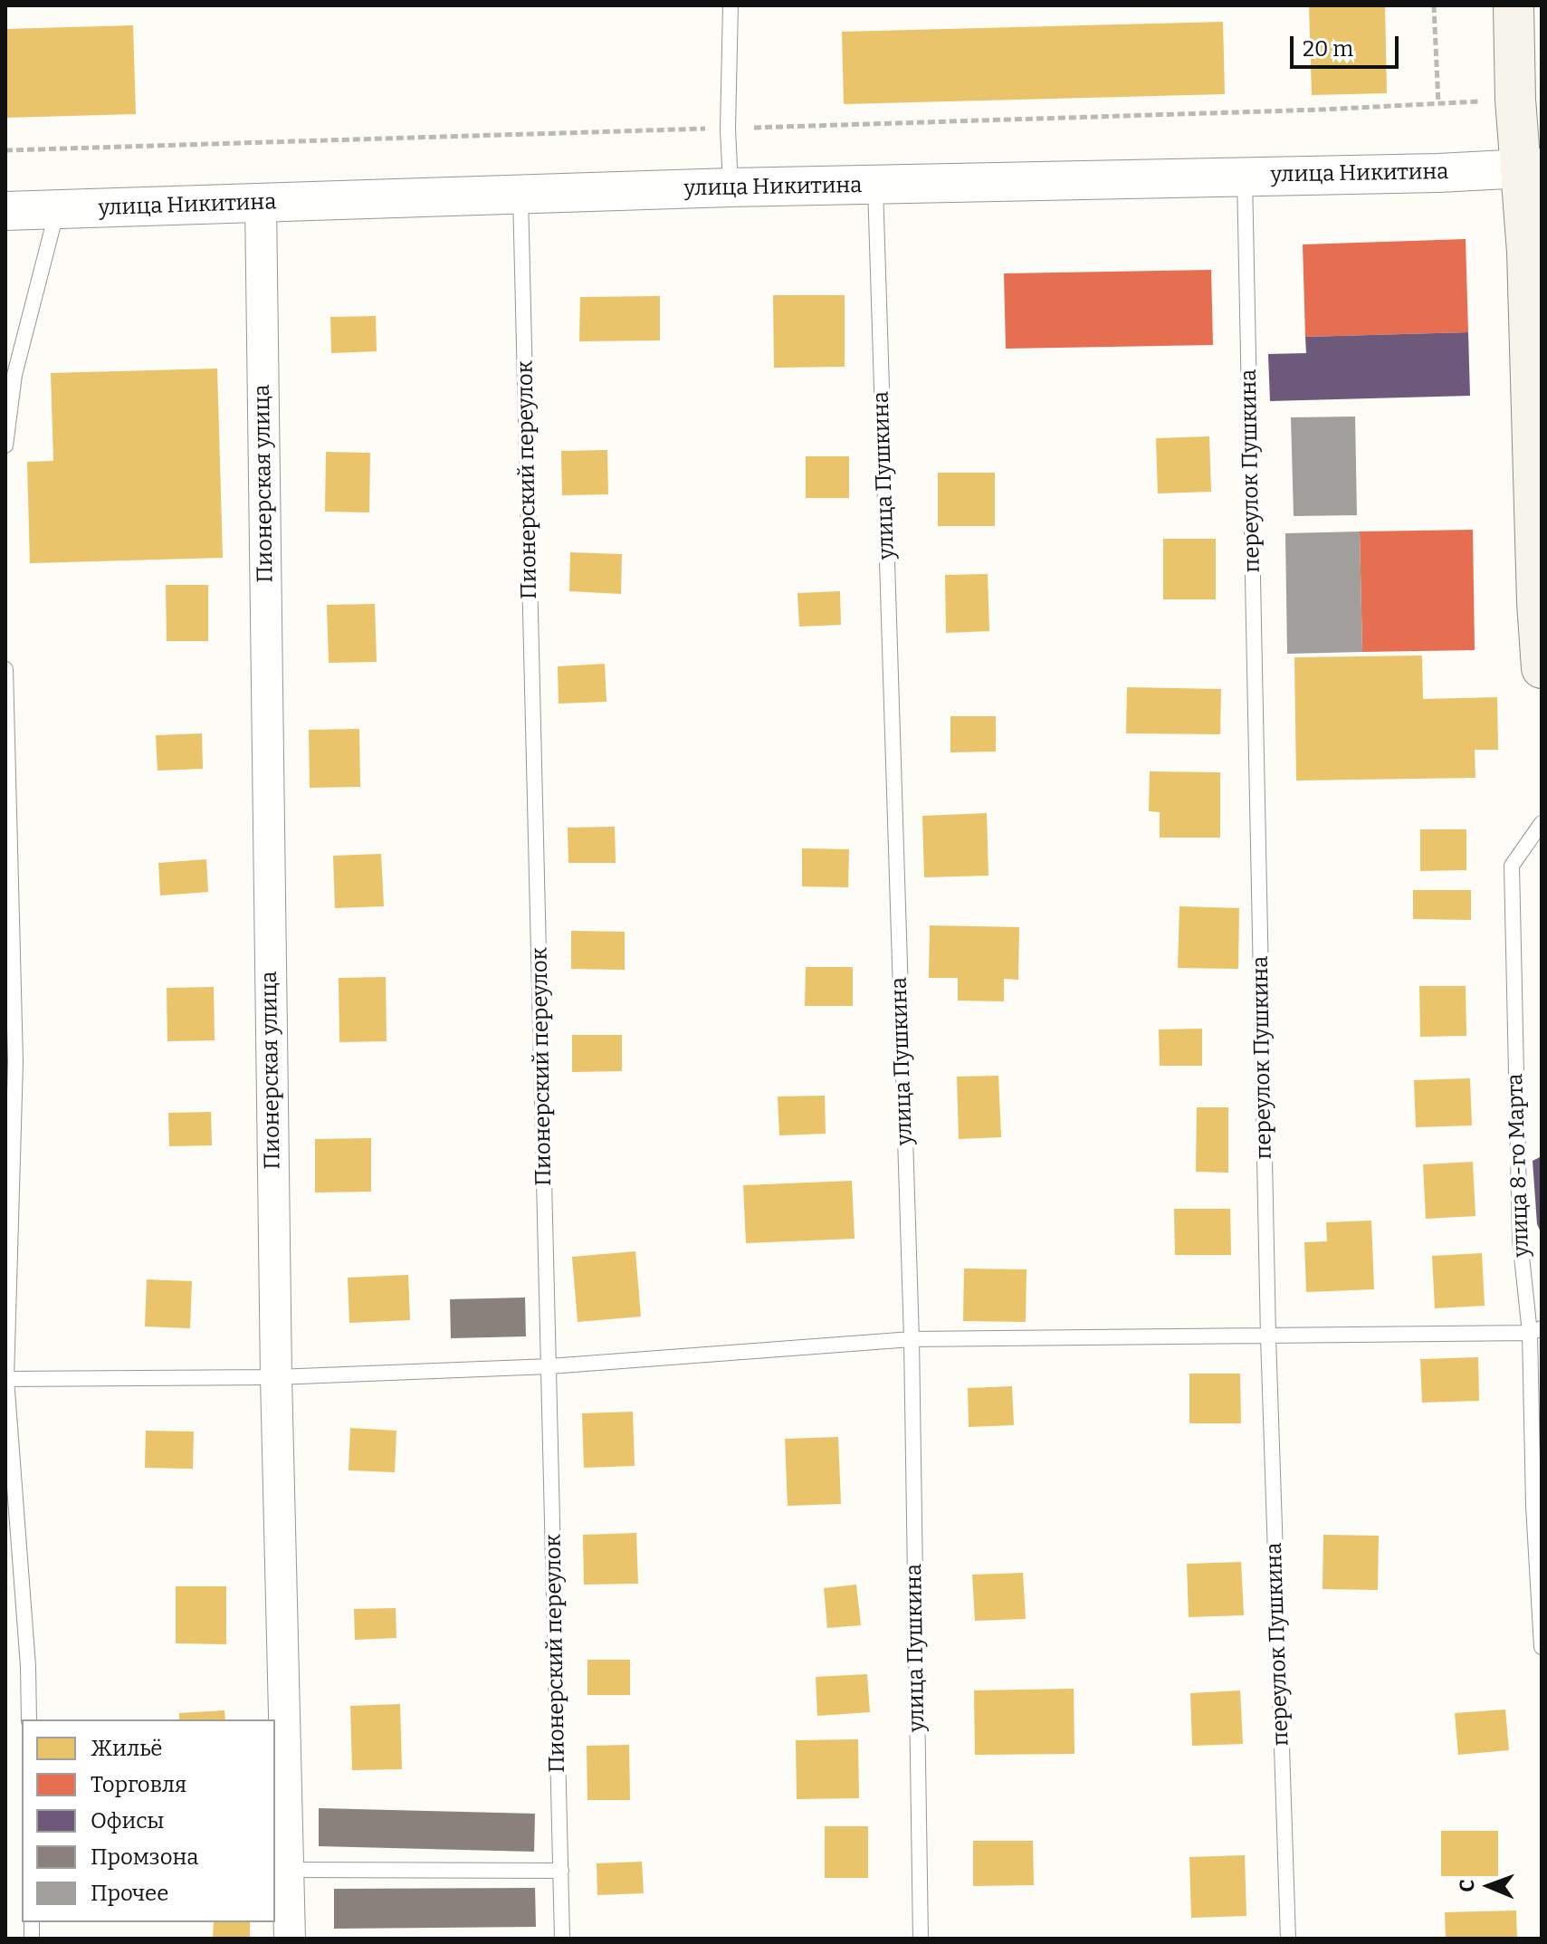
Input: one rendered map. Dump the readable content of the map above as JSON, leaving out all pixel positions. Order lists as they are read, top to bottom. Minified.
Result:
{"streets":{"street":["улица Никитина","Пионерская улица"],"lane":["переулок Пушкина","улица Пушкина","Пионерский переулок","улица 8-го Марта"]},"crossings":[["улица Никитина","переулок Пушкина"],["улица Никитина","улица Пушкина"],["улица Никитина","Пионерский переулок"],["улица Никитина","Пионерская улица"]],"legend":["Жильё","Торговля","Офисы","Промзона","Прочее"],"scale_bar":"20 m","north":"left"}
